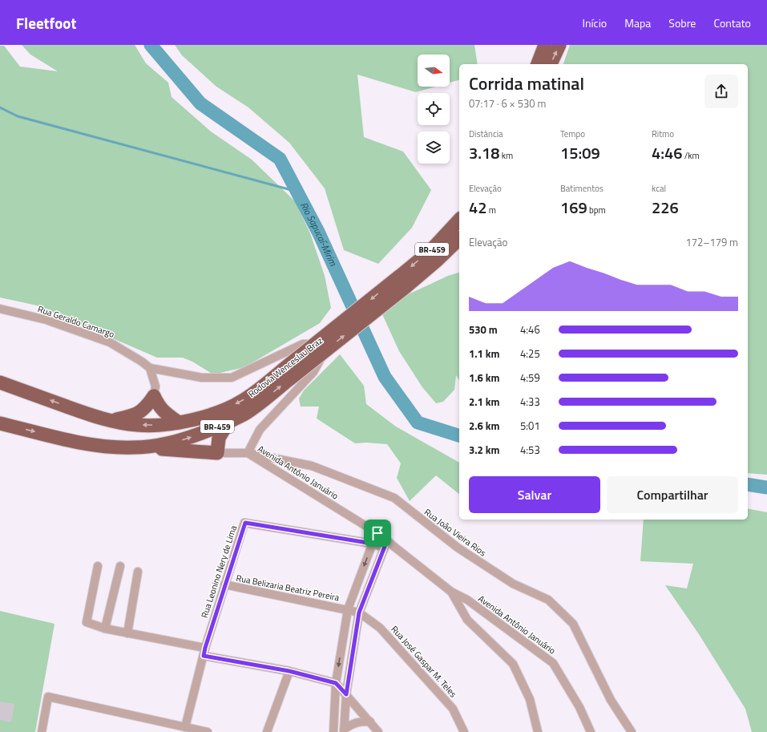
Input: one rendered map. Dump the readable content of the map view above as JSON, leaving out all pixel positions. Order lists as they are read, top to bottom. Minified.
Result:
{"streets":{"highway":["BR-459","Rodovia Wenceslau Braz"],"street":["Rua Geraldo Camargo","Avenida Antônio Januário","Rua João Vieira Rios","Rua Leonino Nery de Lima","Rua Belizaria Beatriz Pereira","Rua José Gaspar M. Teles"]},"crossings":[["BR-459","Rodovia Wenceslau Braz"],["Avenida Antônio Januário","Rua João Vieira Rios"],["Avenida Antônio Januário","Rua Leonino Nery de Lima"],["Rua Leonino Nery de Lima","Rua Belizaria Beatriz Pereira"],["Rua Belizaria Beatriz Pereira","Rua José Gaspar M. Teles"]],"water":["Rio Sapucaí-Mirim"],"north":"right","page":{"header":"Fleetfoot","nav":["Início","Mapa","Sobre","Contato"],"heading":["Corrida matinal","07:17 · 6 × 530 m"],"stats":[["Distância","3.18 km"],["Tempo","15:09"],["Ritmo","4:46 /km"],["Elevação","42 m"],["Batimentos","169 bpm"],["kcal","226"]],"chart":["Elevação","172–179 m"],"list":[{"name":"530 m","note":"4:46"},{"name":"1.1 km","note":"4:25"},{"name":"1.6 km","note":"4:59"},{"name":"2.1 km","note":"4:33"},{"name":"2.6 km","note":"5:01"},{"name":"3.2 km","note":"4:53"}],"buttons":["Salvar","Compartilhar"]}}
